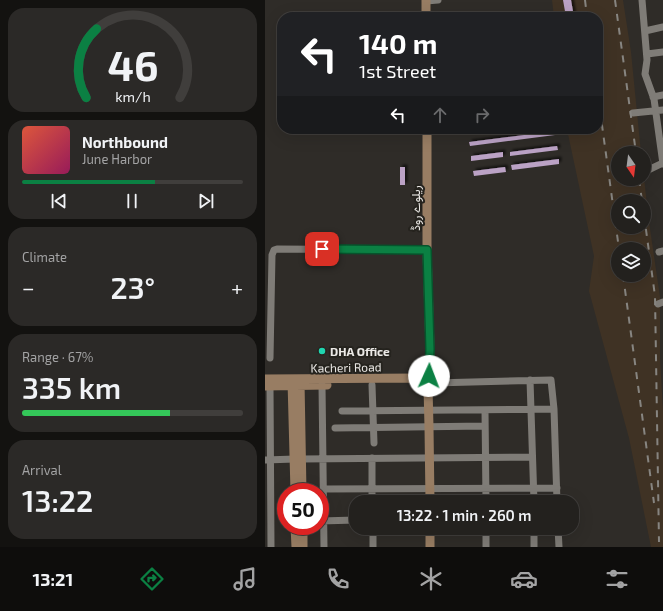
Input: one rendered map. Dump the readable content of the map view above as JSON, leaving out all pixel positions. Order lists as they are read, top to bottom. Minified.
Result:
{"streets":{"main road":["ریلوے روڈ","Kacheri Road"]},"crossings":[["ریلوے روڈ","Kacheri Road"]],"places":["DHA Office"],"north":"bottom","page":{"turn":["140 m","1st Street"],"song":["Northbound","June Harbor"],"tile":["Climate",["Range · 67%","335 km"],["Arrival","13:22"]],"heat":["−","23°","+"],"limit":"50","trip":"13:22 · 1 min · 260 m","tabs":"13:21","gauge":["46","km/h"]}}
